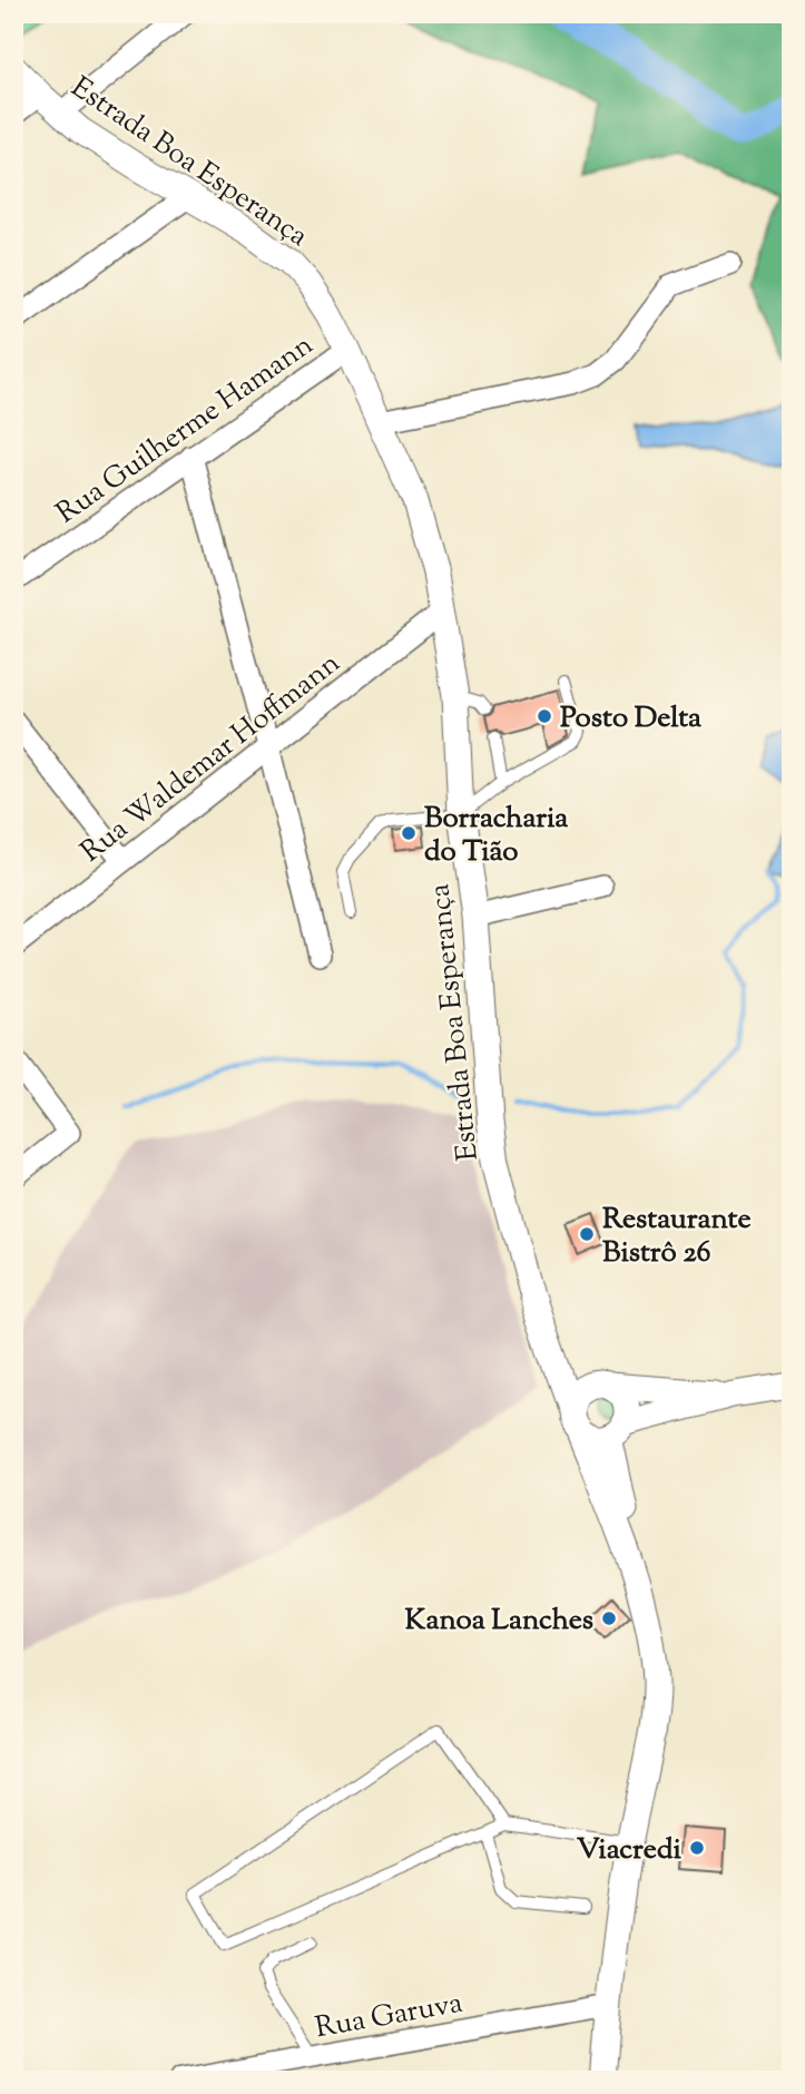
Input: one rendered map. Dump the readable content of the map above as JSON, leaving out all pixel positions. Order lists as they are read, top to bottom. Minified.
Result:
{"streets":{"street":["Estrada Boa Esperança","Rua Guilherme Hamann","Rua Waldemar Hoffmann","Rua Garuva"]},"crossings":[["Estrada Boa Esperança","Rua Guilherme Hamann"],["Estrada Boa Esperança","Rua Waldemar Hoffmann"],["Estrada Boa Esperança","Rua Garuva"]],"places":["Posto Delta","Borracharia do Tião","Restaurante Bistrô 26","Kanoa Lanches","Viacredi"]}
